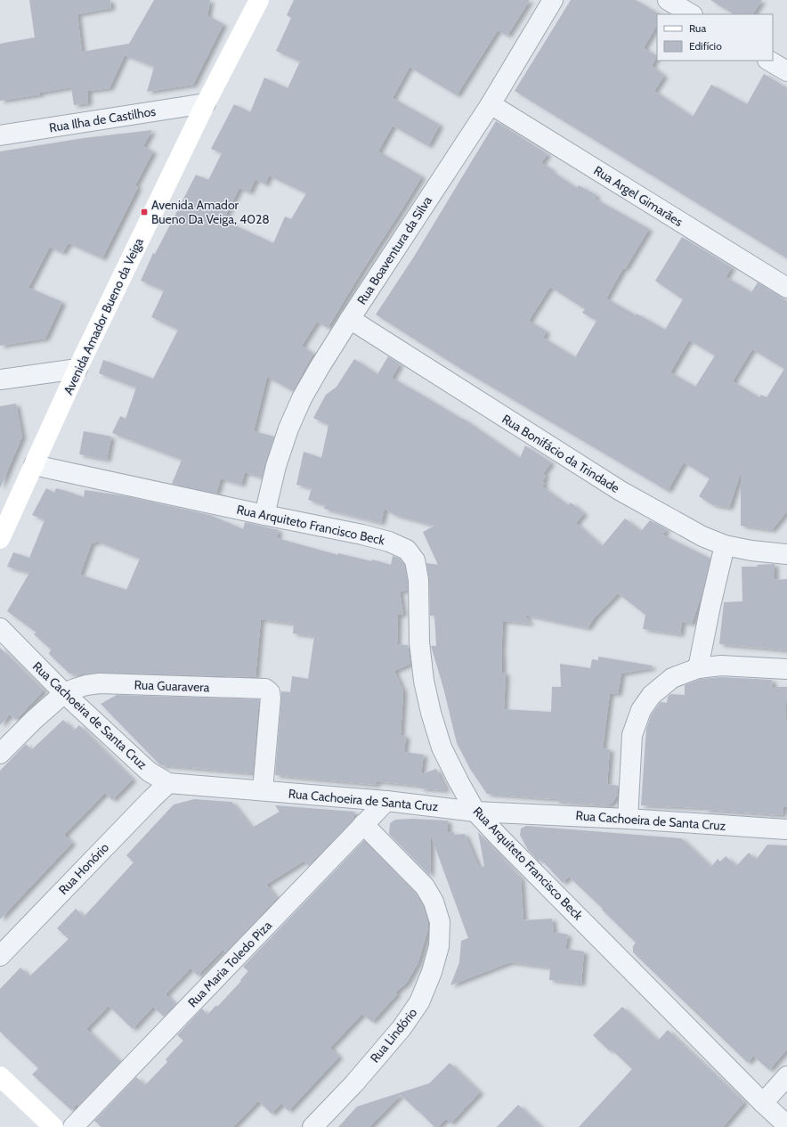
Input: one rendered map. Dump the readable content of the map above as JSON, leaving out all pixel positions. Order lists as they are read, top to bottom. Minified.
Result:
{"streets":{"main road":["Avenida Amador Bueno da Veiga"],"street":["Rua Ilha de Castilhos","Rua Argel Gimarães","Rua Boaventura da Silva","Rua Bonifácio da Trindade","Rua Arquiteto Francisco Beck","Rua Guaravera","Rua Cachoeira de Santa Cruz","Rua Honório","Rua Maria Toledo Piza","Rua Lindório"]},"crossings":[["Rua Ilha de Castilhos","Avenida Amador Bueno da Veiga"],["Rua Argel Gimarães","Rua Boaventura da Silva"],["Rua Boaventura da Silva","Rua Bonifácio da Trindade"],["Rua Boaventura da Silva","Rua Arquiteto Francisco Beck"],["Avenida Amador Bueno da Veiga","Rua Arquiteto Francisco Beck"],["Rua Arquiteto Francisco Beck","Rua Cachoeira de Santa Cruz"],["Rua Guaravera","Rua Cachoeira de Santa Cruz"],["Rua Cachoeira de Santa Cruz","Rua Honório"],["Rua Cachoeira de Santa Cruz","Rua Maria Toledo Piza"],["Rua Maria Toledo Piza","Rua Lindório"]],"places":{"transit":["Avenida Amador Bueno Da Veiga, 4028"]},"legend":["Rua","Edifício"]}
